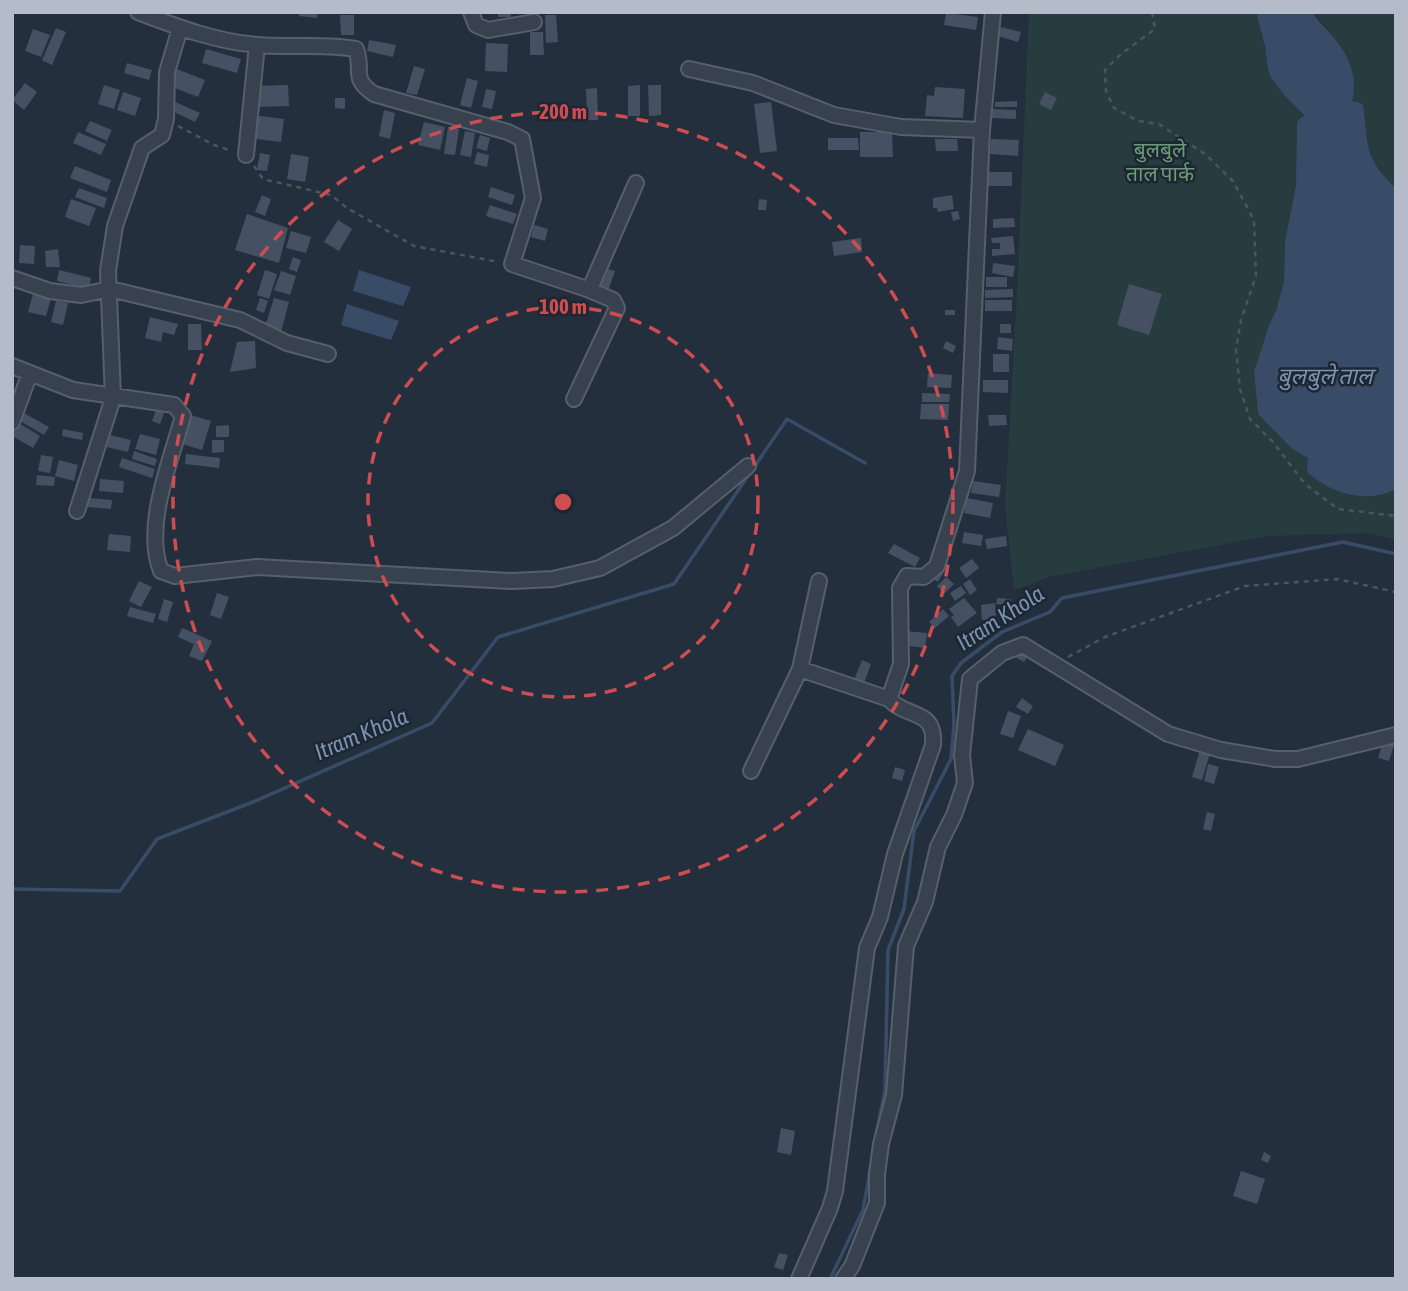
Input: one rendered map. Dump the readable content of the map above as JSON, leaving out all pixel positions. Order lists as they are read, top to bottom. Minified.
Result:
{"water":["बुलबुले ताल","Itram Khola"],"parks":["बुलबुले ताल पार्क"],"rings":["200 m","100 m"]}
